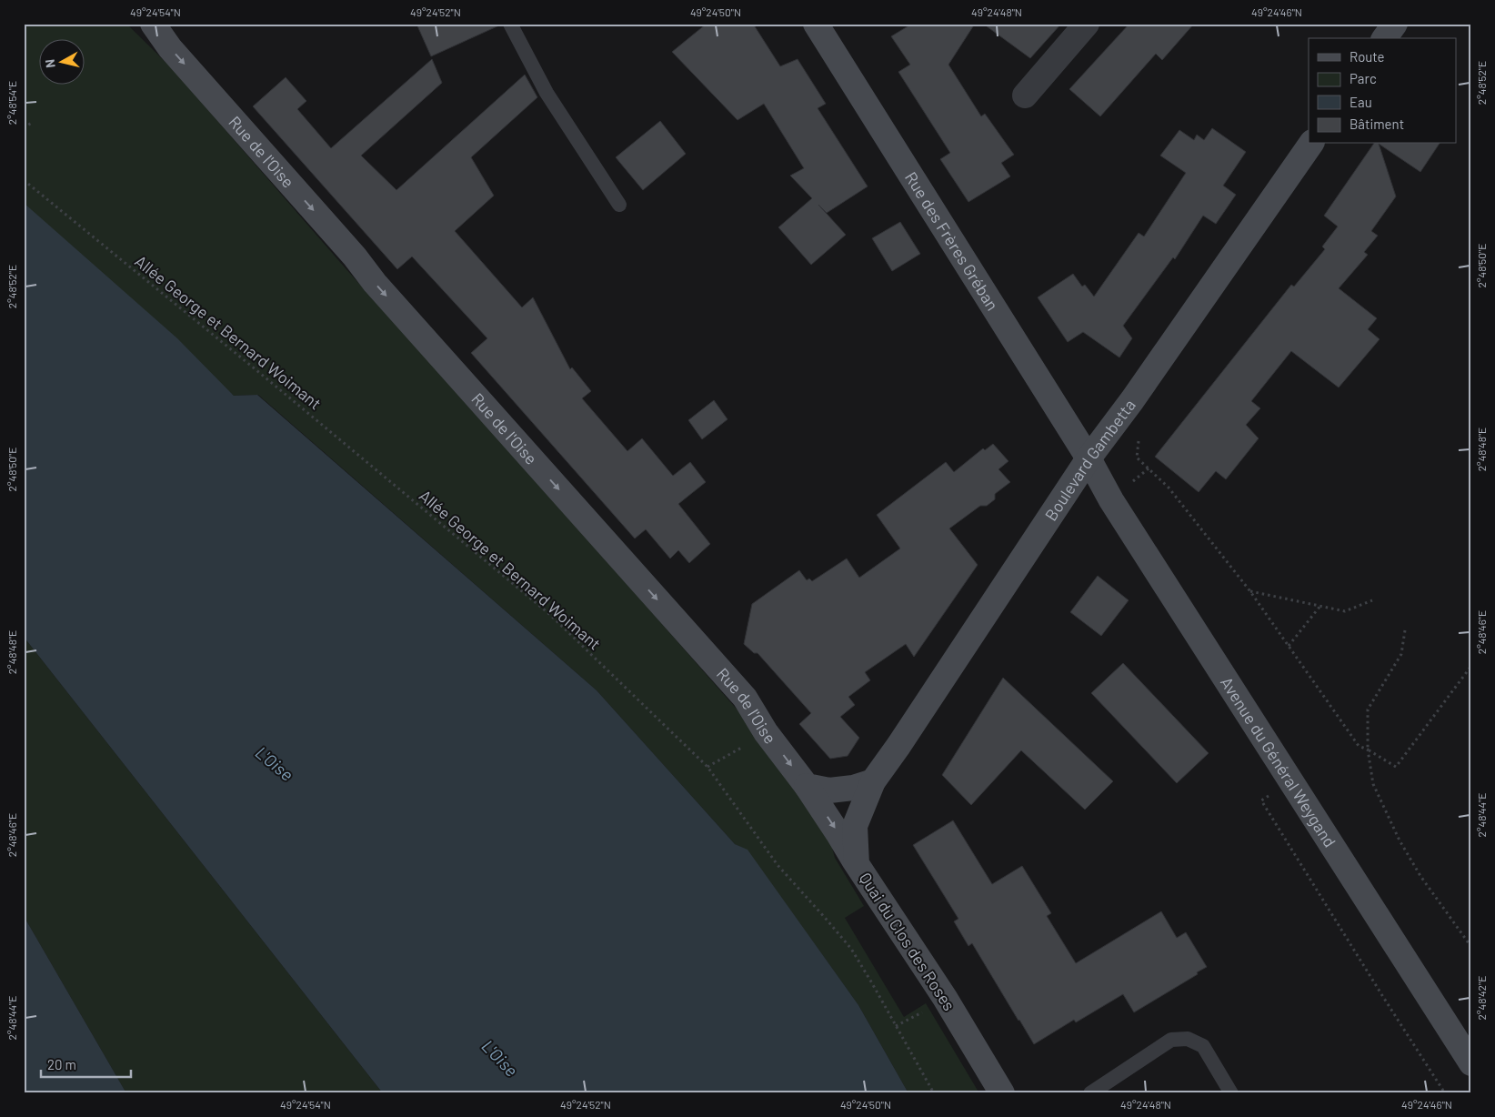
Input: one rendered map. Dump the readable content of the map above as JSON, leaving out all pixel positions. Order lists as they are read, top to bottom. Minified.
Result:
{"streets":{"street":["Rue de l'Oise","Rue des Frères Gréban","Boulevard Gambetta","Avenue du Général Weygand","Quai du Clos des Roses"],"path":["Allée George et Bernard Woimant"]},"crossings":[["Rue de l'Oise","Quai du Clos des Roses"],["Rue des Frères Gréban","Boulevard Gambetta"],["Rue des Frères Gréban","Avenue du Général Weygand"],["Boulevard Gambetta","Avenue du Général Weygand"],["Boulevard Gambetta","Quai du Clos des Roses"]],"one_way":["Rue de l'Oise"],"water":["L'Oise"],"legend":["Route","Parc","Eau","Bâtiment"],"scale_bar":"20 m","north":"left","coordinates":["49°24'54\"N","49°24'52\"N","49°24'50\"N","49°24'48\"N","49°24'46\"N","2°48'52\"E","2°48'54\"E","2°48'50\"E","2°48'48\"E","2°48'46\"E","2°48'44\"E","2°48'42\"E"]}
